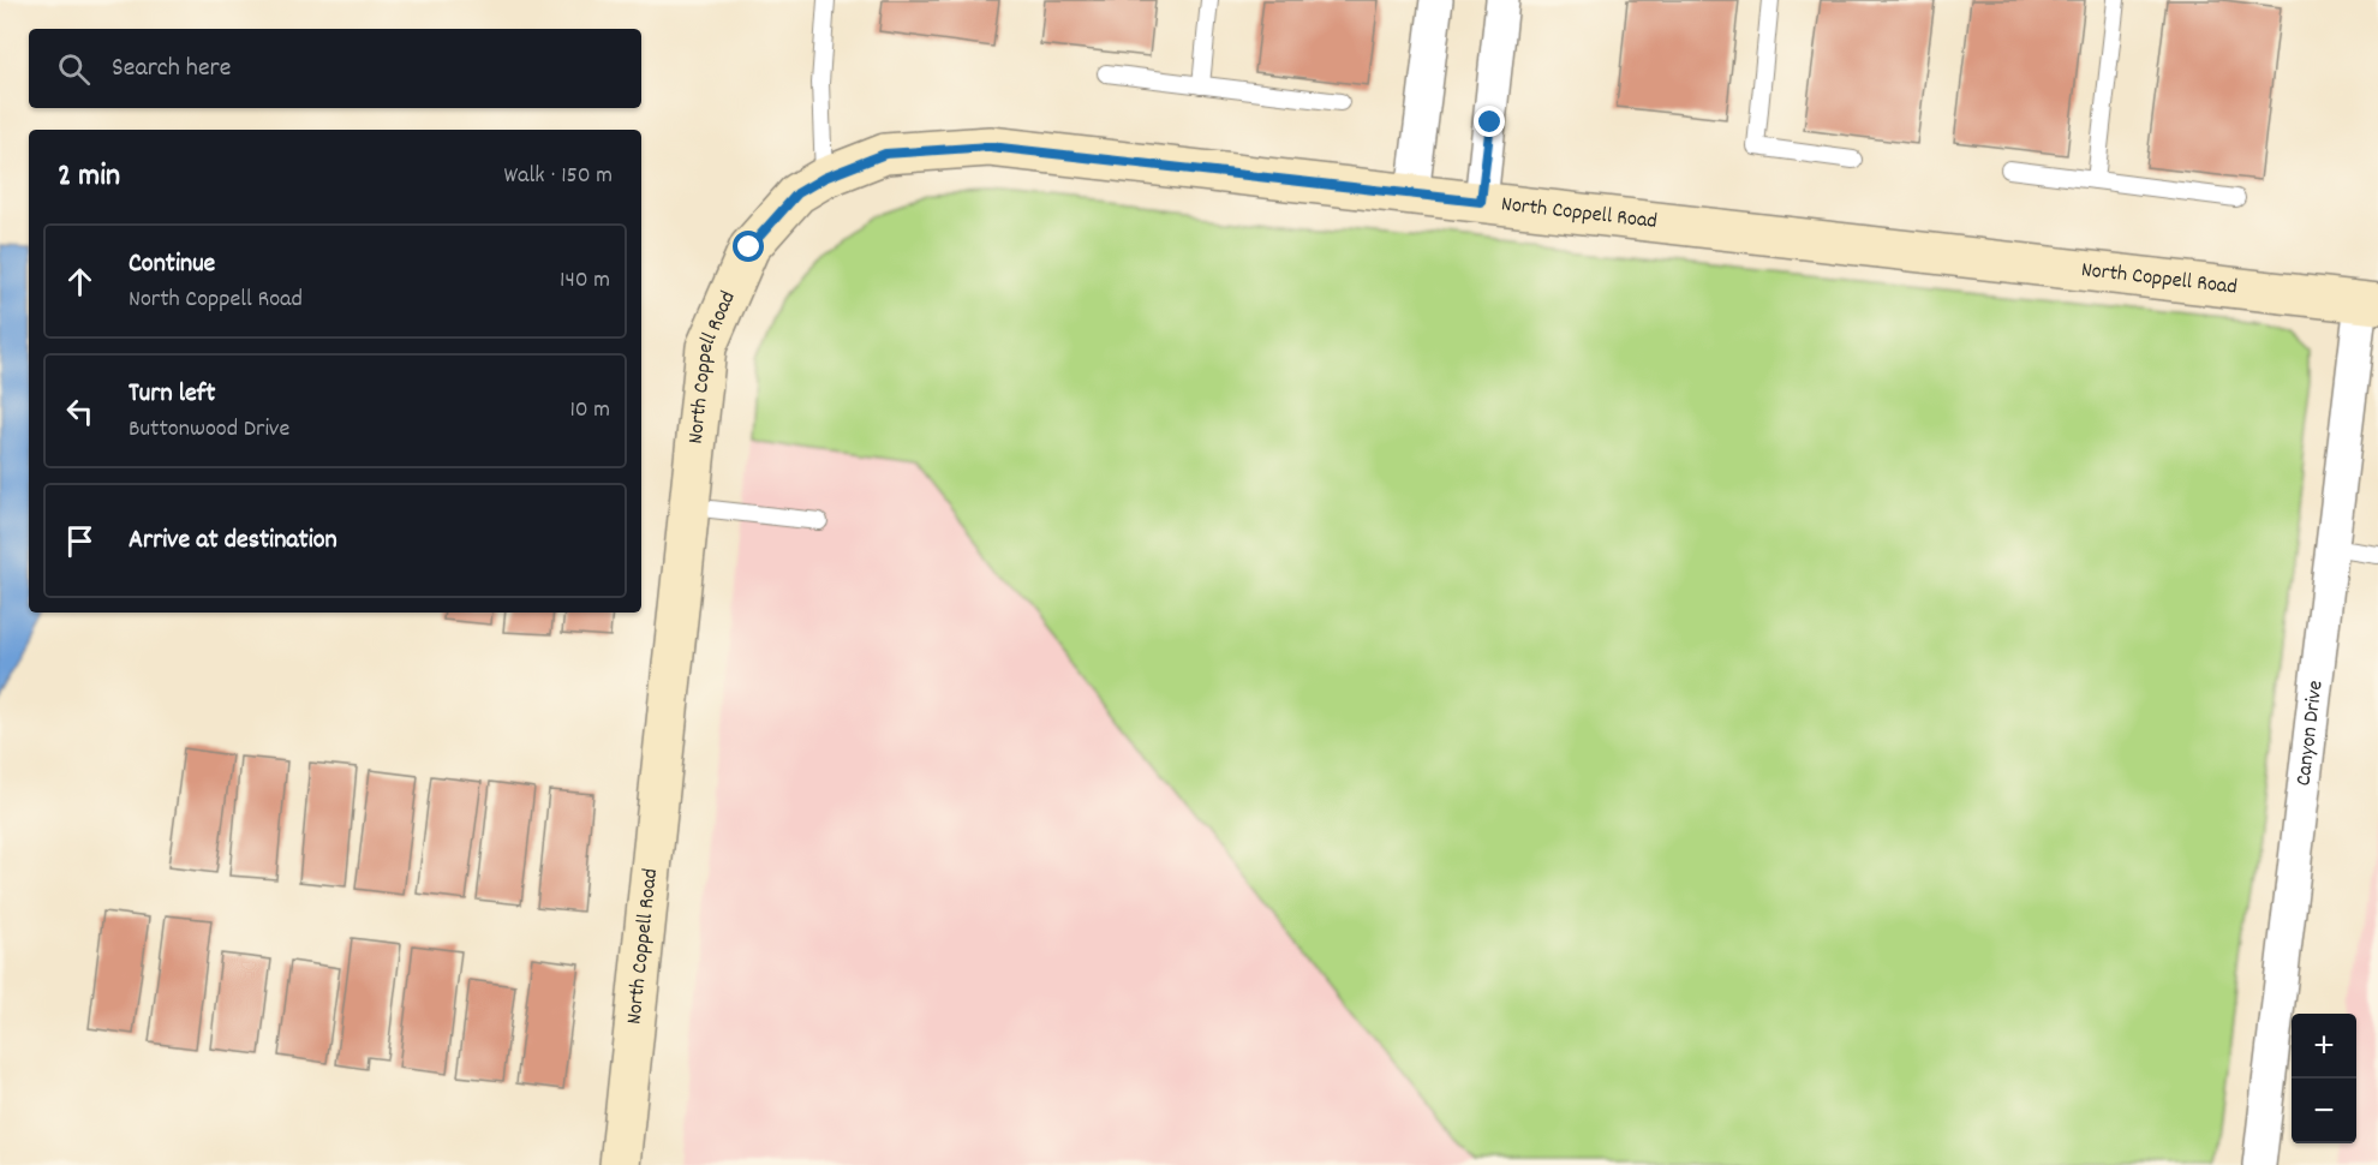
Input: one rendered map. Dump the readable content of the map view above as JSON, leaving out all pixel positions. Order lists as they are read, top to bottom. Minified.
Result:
{"streets":{"street":["North Coppell Road","Canyon Drive"]},"crossings":[["North Coppell Road","Canyon Drive"]],"page":{"search":"Search here","heading":["2 min","Walk · 150 m"],"list":[["Continue","North Coppell Road","140 m"],["Turn left","Buttonwood Drive","10 m"],"Arrive at destination"],"map_buttons":["+","−"]}}
